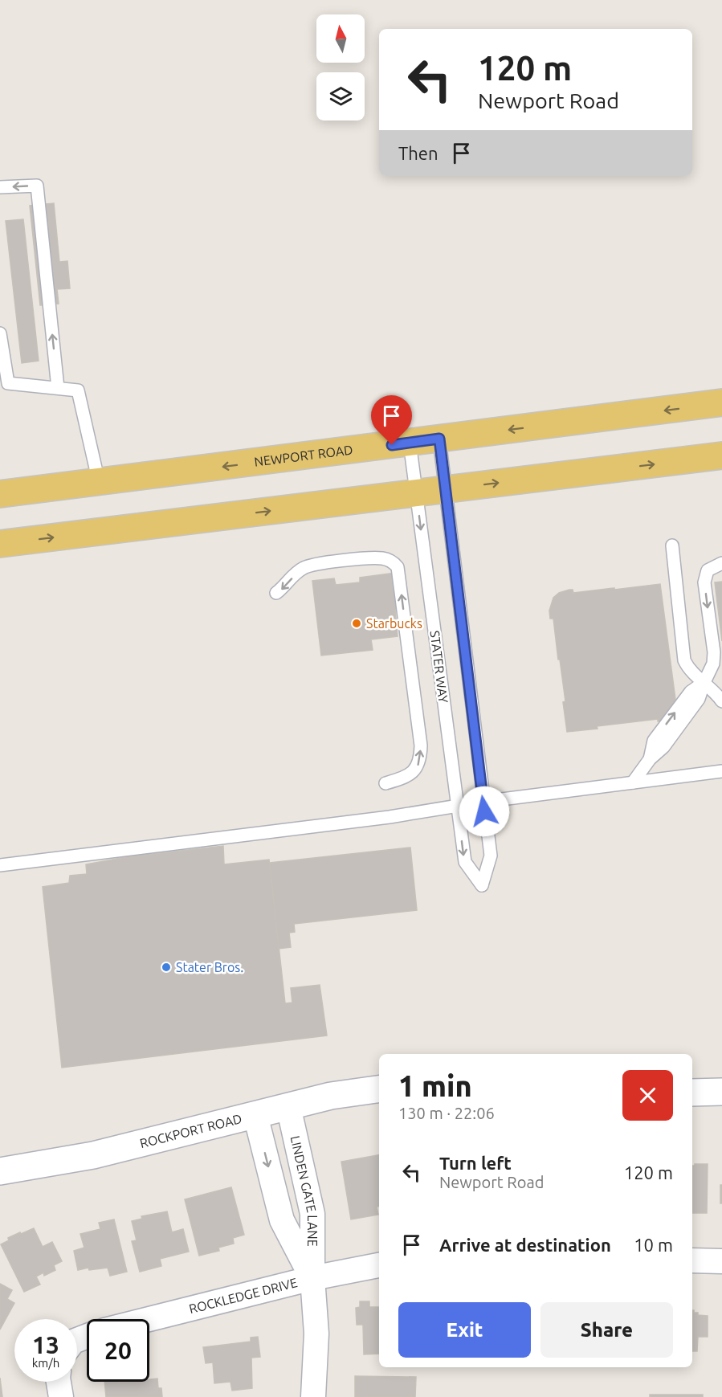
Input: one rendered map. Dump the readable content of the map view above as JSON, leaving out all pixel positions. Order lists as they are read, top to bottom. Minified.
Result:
{"streets":{"main road":["NEWPORT ROAD"],"street":["ROCKPORT ROAD","LINDEN GATE LANE","ROCKLEDGE DRIVE"],"lane":["STATER WAY"]},"crossings":[["NEWPORT ROAD","STATER WAY"],["ROCKPORT ROAD","LINDEN GATE LANE"],["LINDEN GATE LANE","ROCKLEDGE DRIVE"]],"places":["Starbucks","Stater Bros."],"north":"top","page":{"turn":["120 m","Newport Road"],"then":"Then","heading":["1 min","130 m · 22:06"],"list":[{"name":"Turn left","note":"Newport Road","value":"120 m"},{"name":"Arrive at destination","value":"10 m"}],"buttons":["Exit","Share"],"speed":"13 km/h","limit":"20"}}
